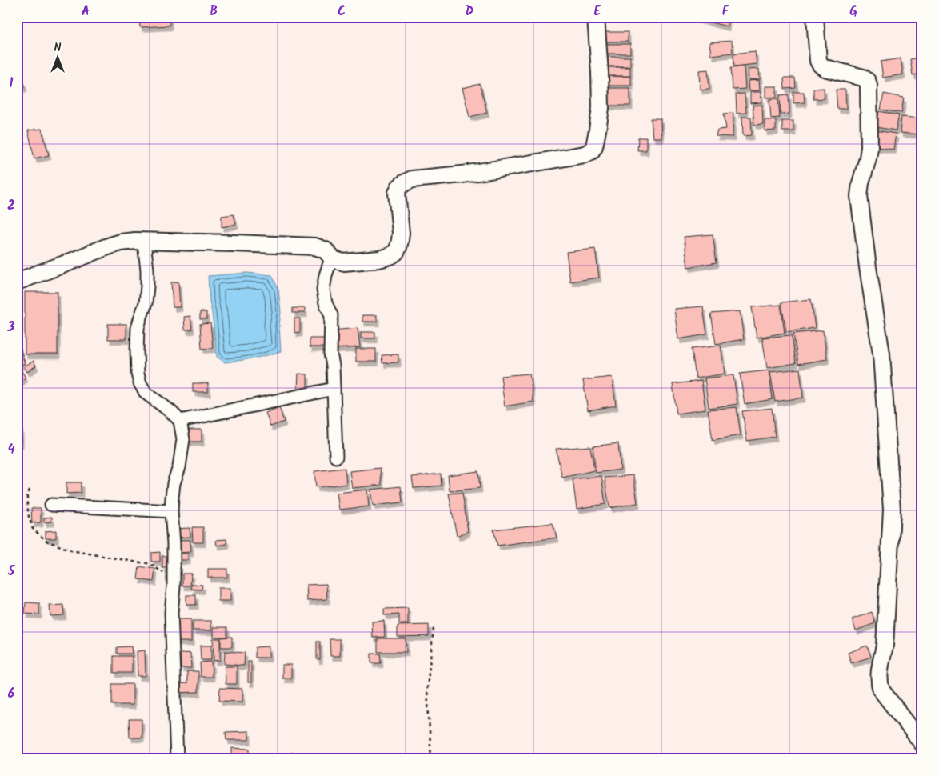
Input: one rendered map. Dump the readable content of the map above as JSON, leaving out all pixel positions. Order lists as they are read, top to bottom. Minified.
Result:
{"north":"top","grid":{"columns":["A","B","C","D","E","F","G"],"rows":["1","2","3","4","5","6"]}}
